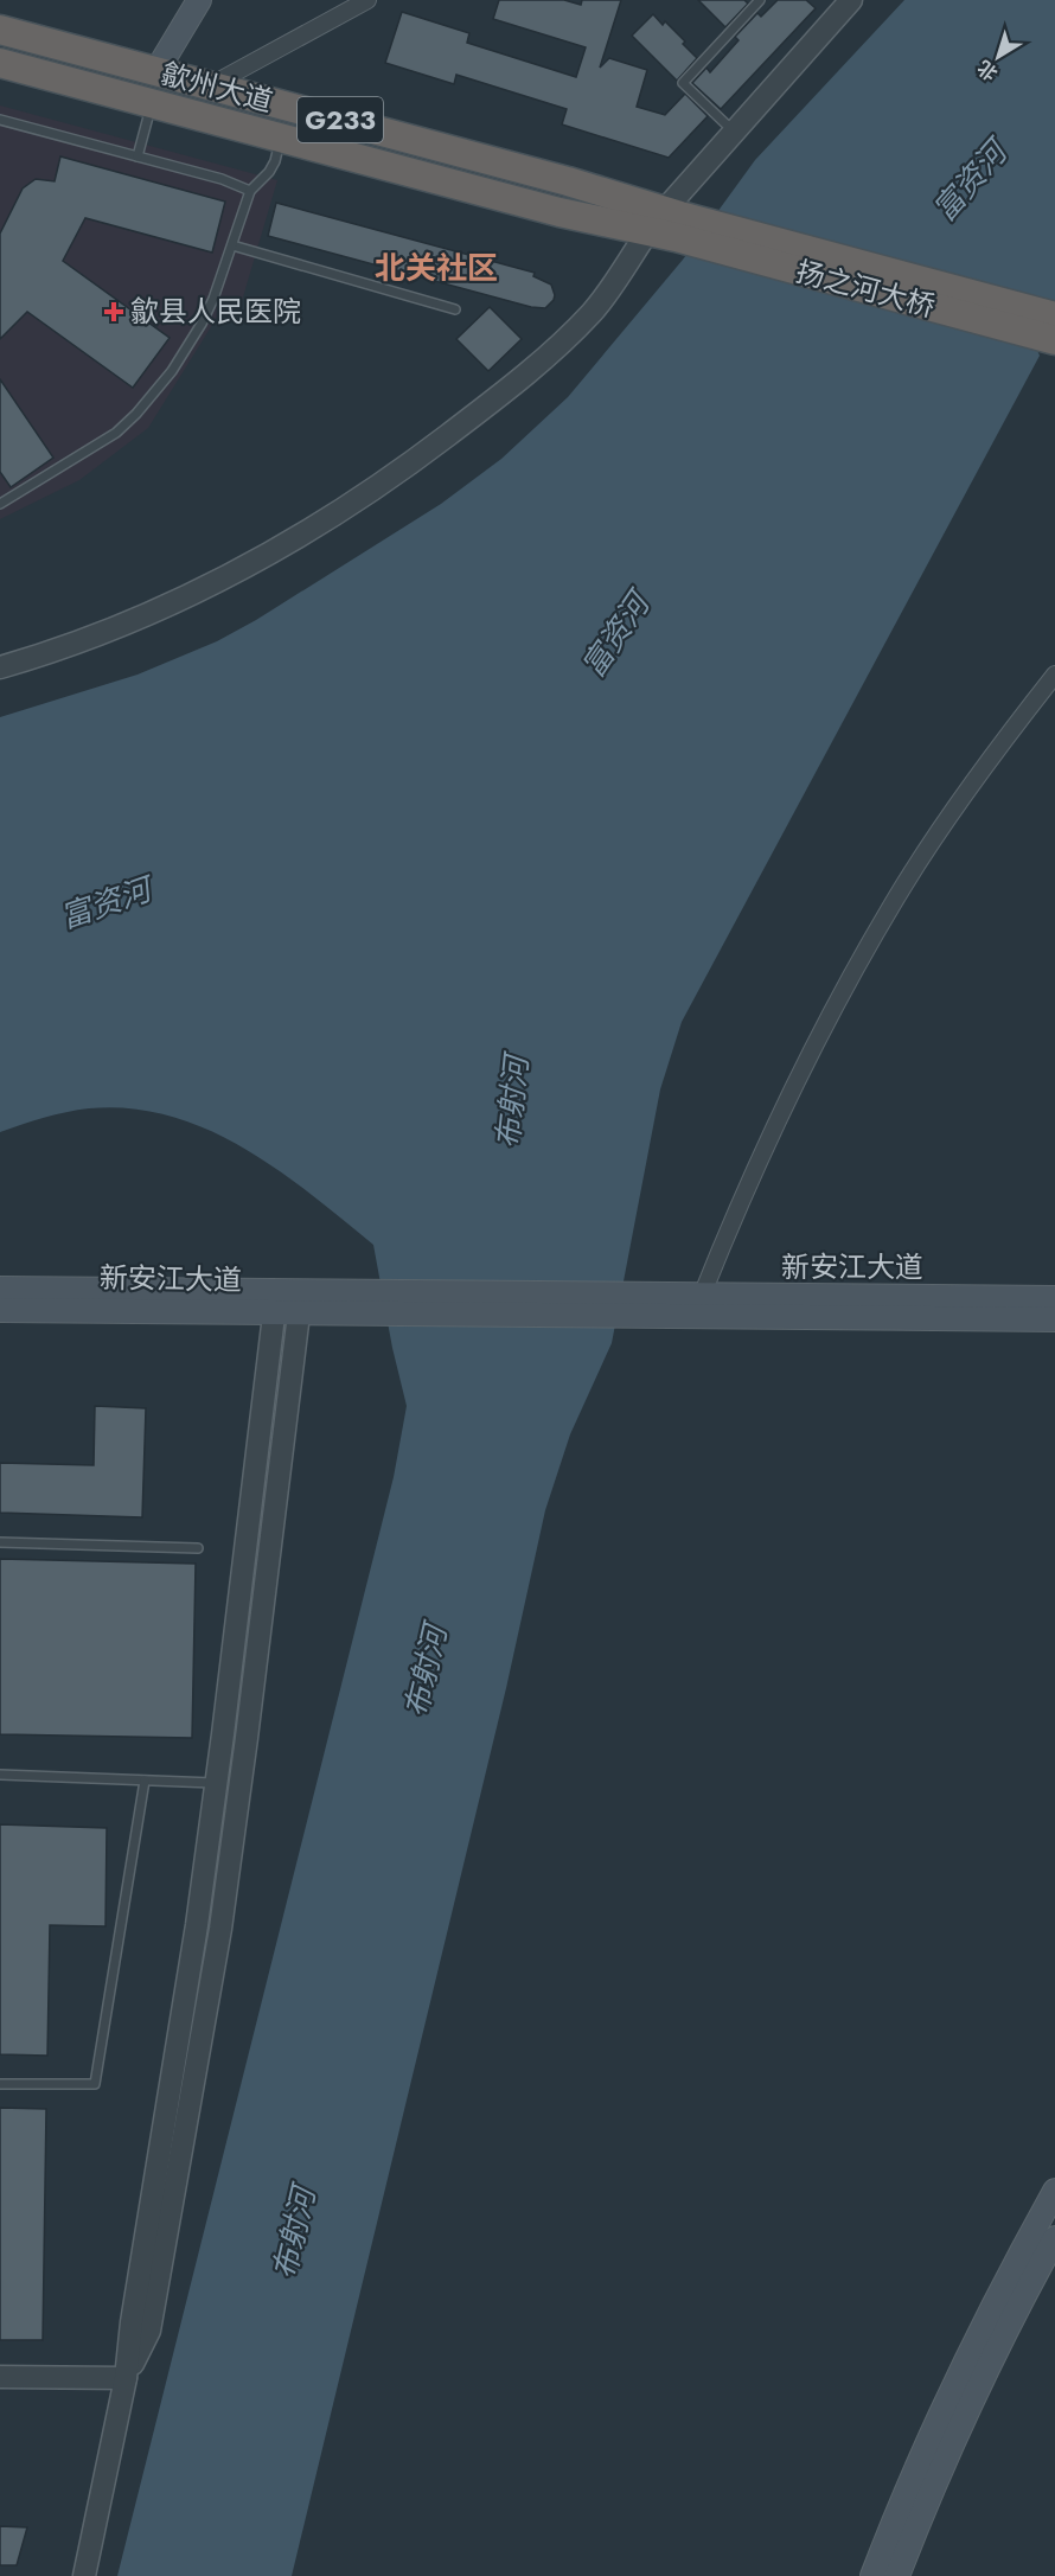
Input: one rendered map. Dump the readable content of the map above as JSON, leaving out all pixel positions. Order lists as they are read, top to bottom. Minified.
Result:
{"streets":{"highway":["歙州大道","G233","扬之河大桥"],"main road":["新安江大道"]},"crossings":[["歙州大道","扬之河大桥"]],"districts":["北关社区"],"water":["富资河","布射河"],"places":{"health":["歙县人民医院"]},"north":"bottom left"}
